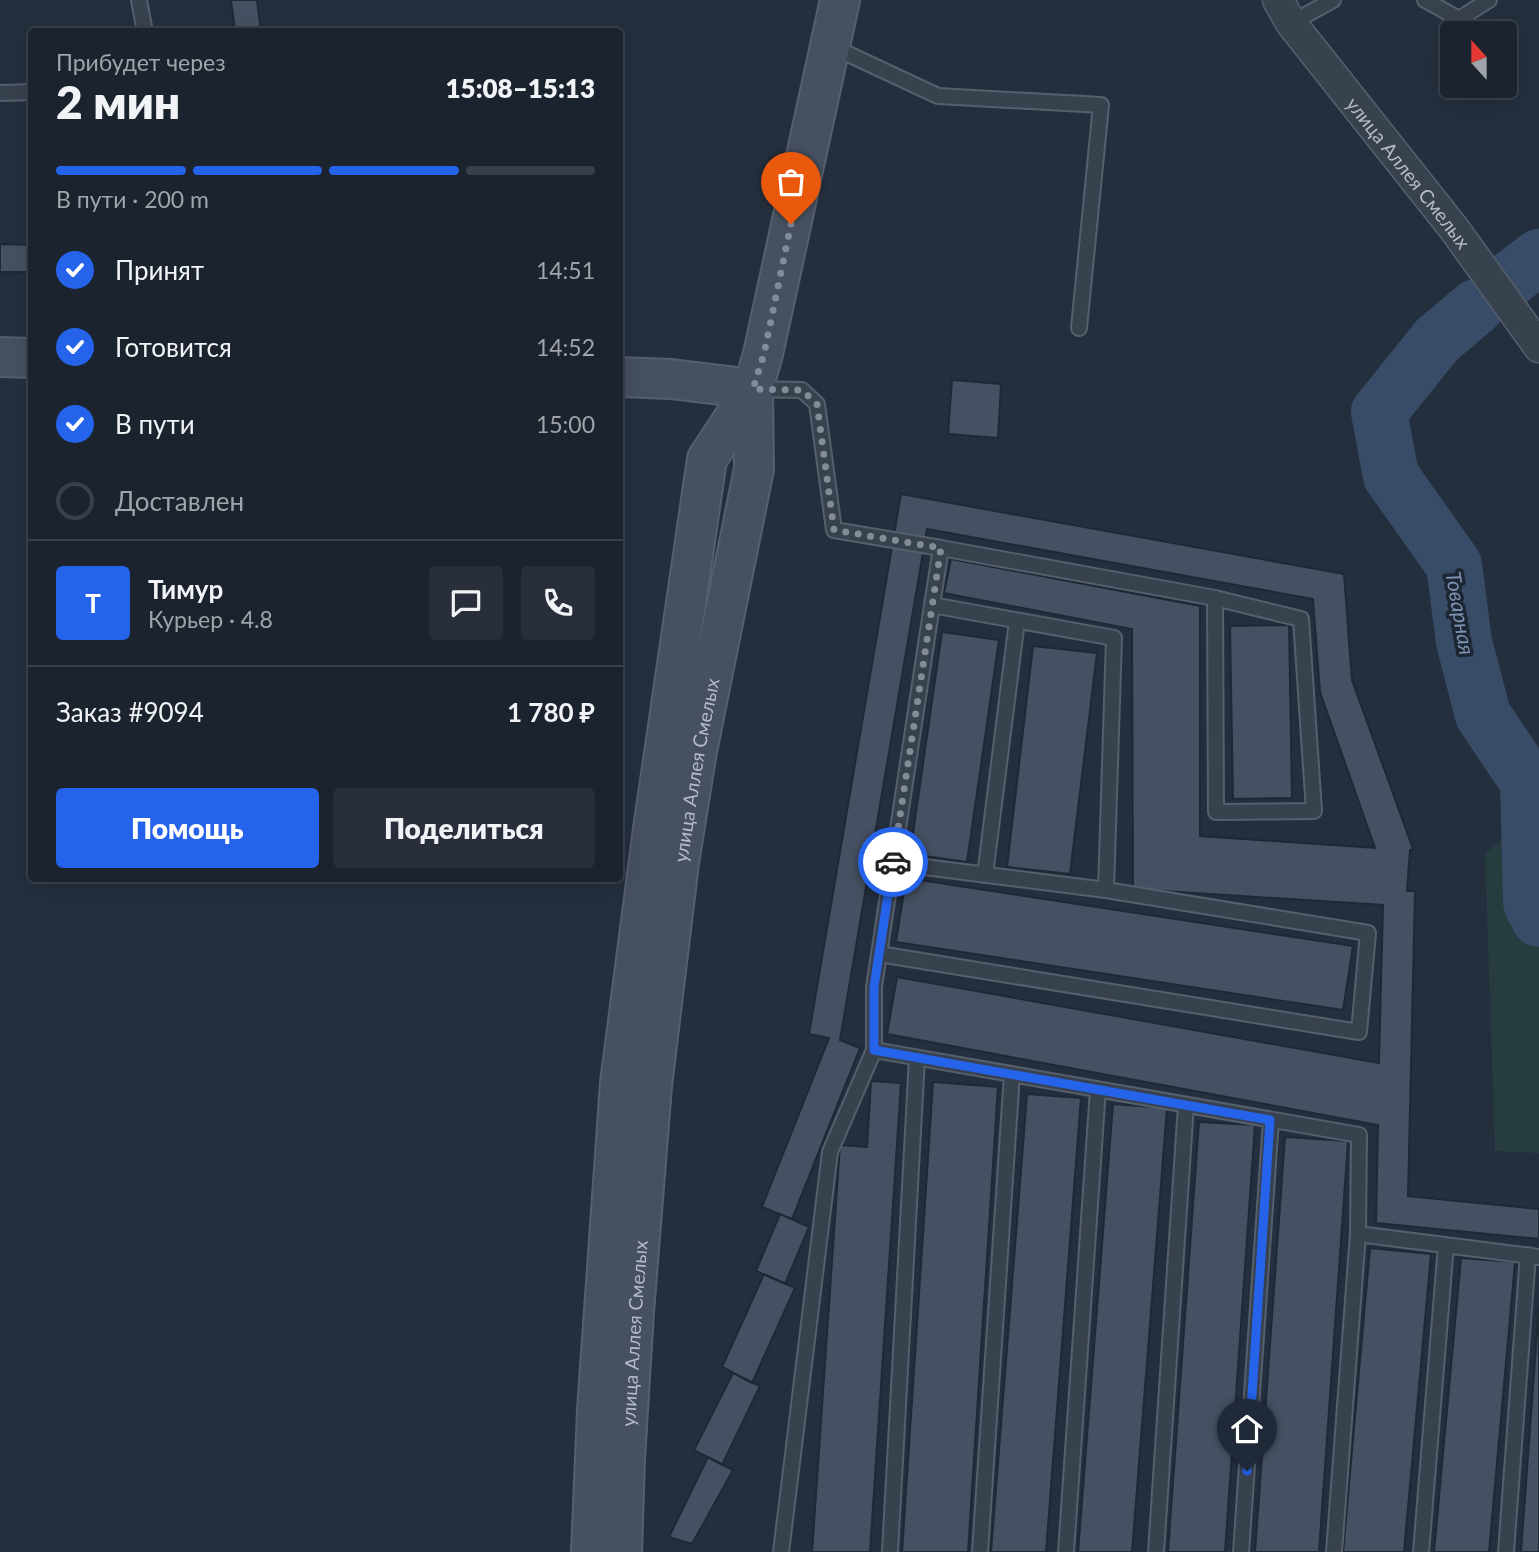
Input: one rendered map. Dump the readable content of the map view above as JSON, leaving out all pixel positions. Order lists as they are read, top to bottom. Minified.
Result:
{"streets":{"main road":["улица Аллея Смелых"]},"water":["Товарная"],"north":"top","page":{"heading":["2 мин","Прибудет через","15:08–15:13"],"panel":["Тимур","Курьер · 4.8","Заказ #9094","1 780 ₽"],"bar":"В пути · 200 m","list":[["Принят","14:51"],["Готовится","14:52"],["В пути","15:00"],"Доставлен"],"round":"Т","buttons":["Помощь","Поделиться"]}}
